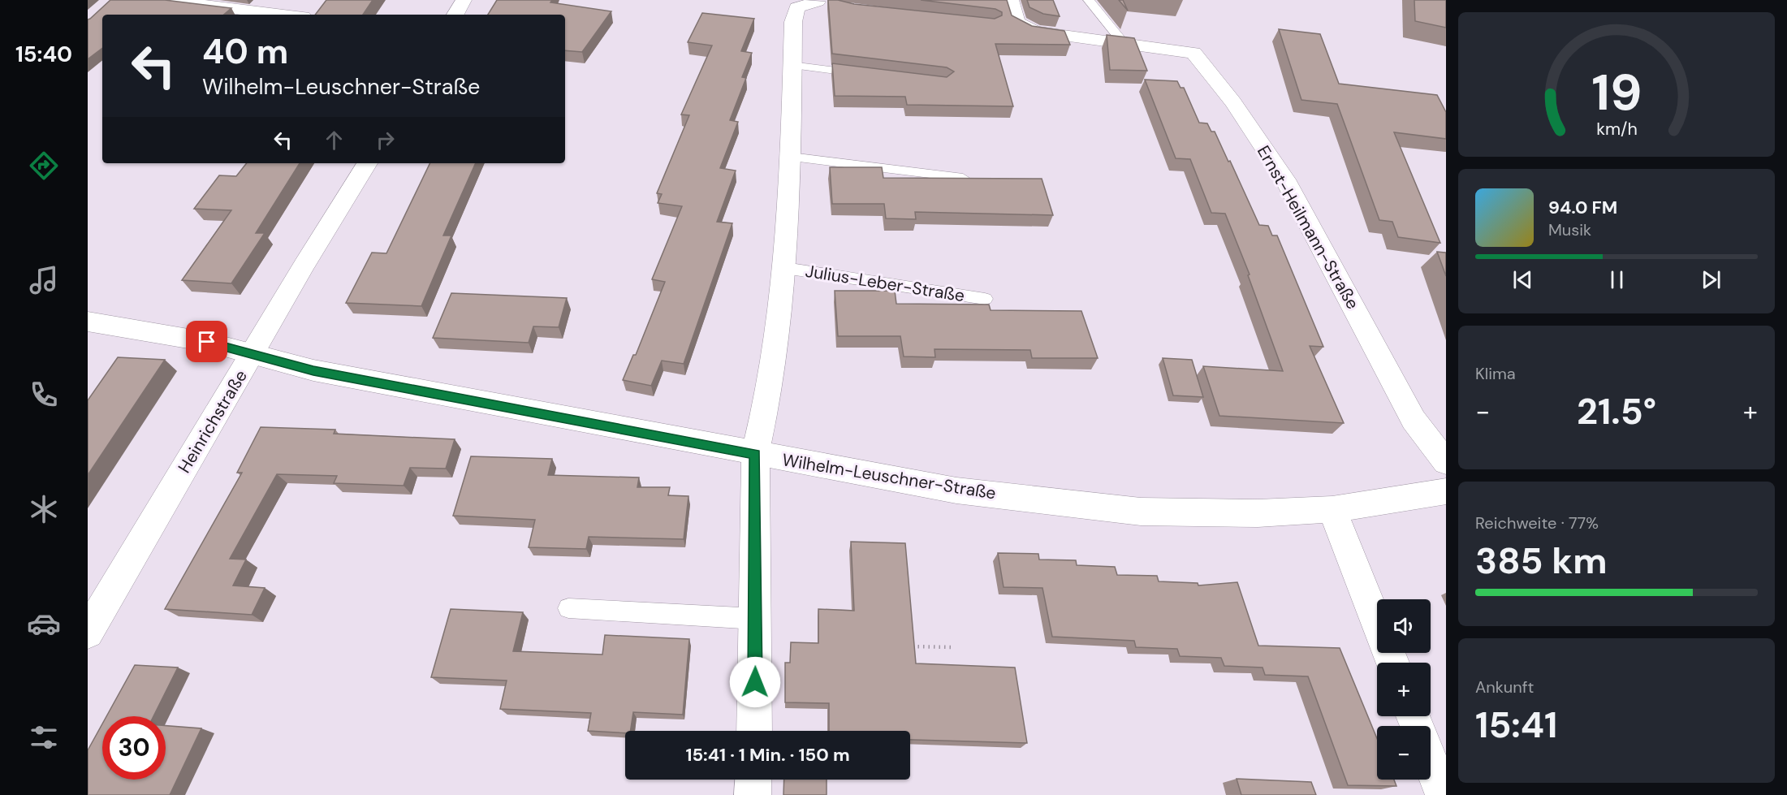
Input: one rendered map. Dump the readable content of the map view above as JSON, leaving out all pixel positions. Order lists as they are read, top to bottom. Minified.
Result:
{"streets":{"street":["Ernst-Heilmann-Straße","Julius-Leber-Straße","Heinrichstraße","Wilhelm-Leuschner-Straße"]},"crossings":[["Julius-Leber-Straße","Wilhelm-Leuschner-Straße"],["Heinrichstraße","Wilhelm-Leuschner-Straße"]],"page":{"tabs":"15:40","turn":["40 m","Wilhelm-Leuschner-Straße"],"song":["94.0 FM","Musik"],"tile":["Klima",["Reichweite · 77%","385 km"],["Ankunft","15:41"]],"heat":["−","21.5°","+"],"map_buttons":["+","−"],"limit":"30","trip":"15:41 · 1 Min. · 150 m","gauge":["19","km/h"]}}
